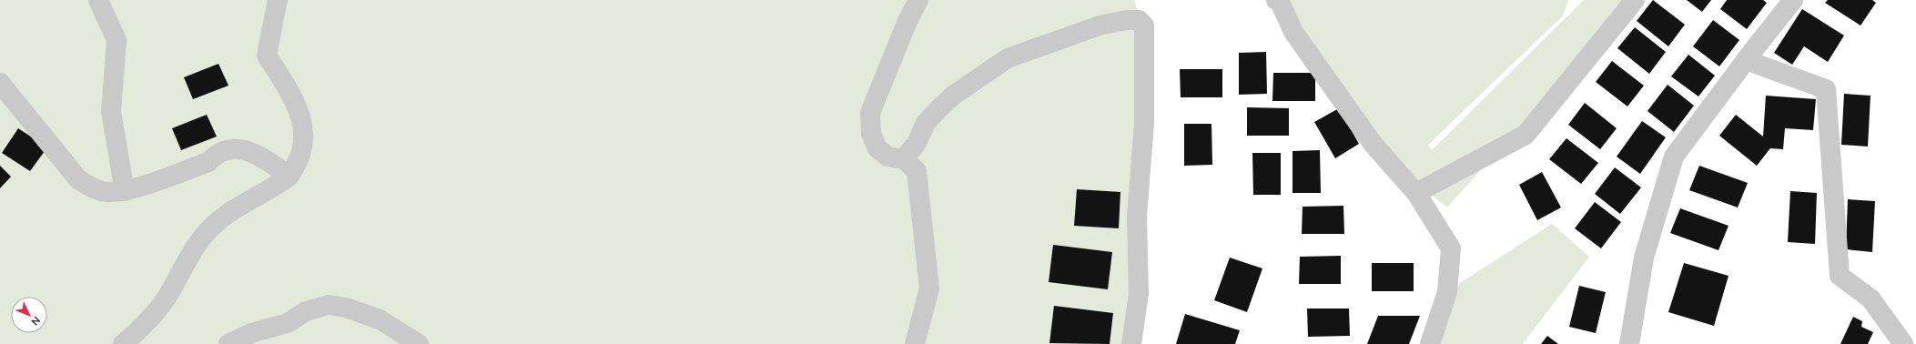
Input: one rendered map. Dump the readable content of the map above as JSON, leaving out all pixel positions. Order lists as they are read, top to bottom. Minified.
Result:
{"north":"bottom right"}
